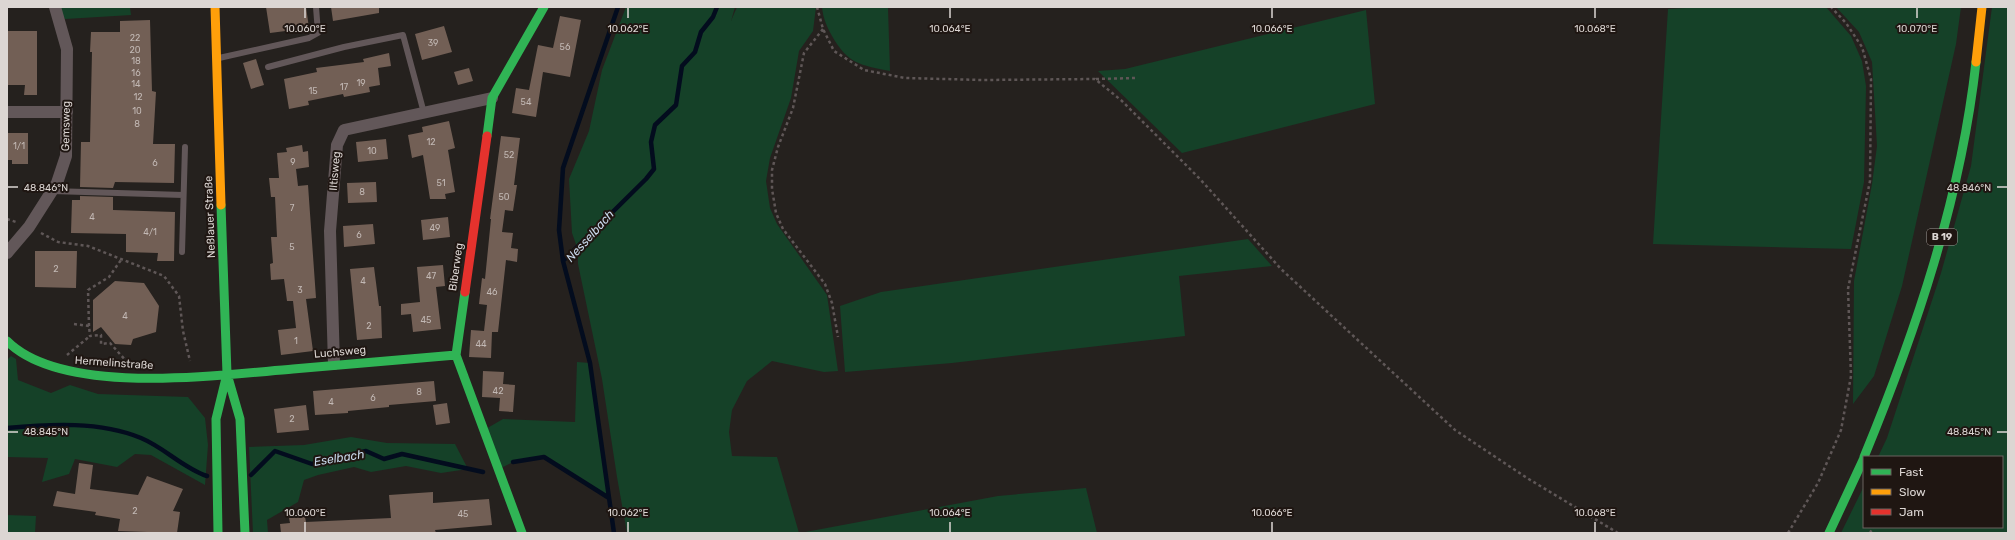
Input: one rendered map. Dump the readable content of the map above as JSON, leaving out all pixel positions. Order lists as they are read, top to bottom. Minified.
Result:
{"streets":{"main road":["Neßlauer Straße","B 19","Biberweg","Luchsweg","Hermelinstraße"],"street":["Gemsweg","Iltisweg"]},"crossings":[["Iltisweg","Biberweg"],["Iltisweg","Luchsweg"],["Neßlauer Straße","Luchsweg"],["Neßlauer Straße","Hermelinstraße"],["Biberweg","Luchsweg"],["Luchsweg","Hermelinstraße"]],"water":["Nesselbach","Eselbach"],"house_numbers":["22","39","56","20","18","16","19","14","17","15","12","54","10","8","12","1/1","10","52","9","6","51","8","50","7","4","49","4/1","6","5","2","47","4","3","46","4","45","2","1","44","42","8","6","4","2","2","45"],"legend":["Fast","Slow","Jam"],"coordinates":["10.060°E","10.062°E","10.064°E","10.066°E","10.068°E","10.070°E","48.846°N","48.845°N"]}
